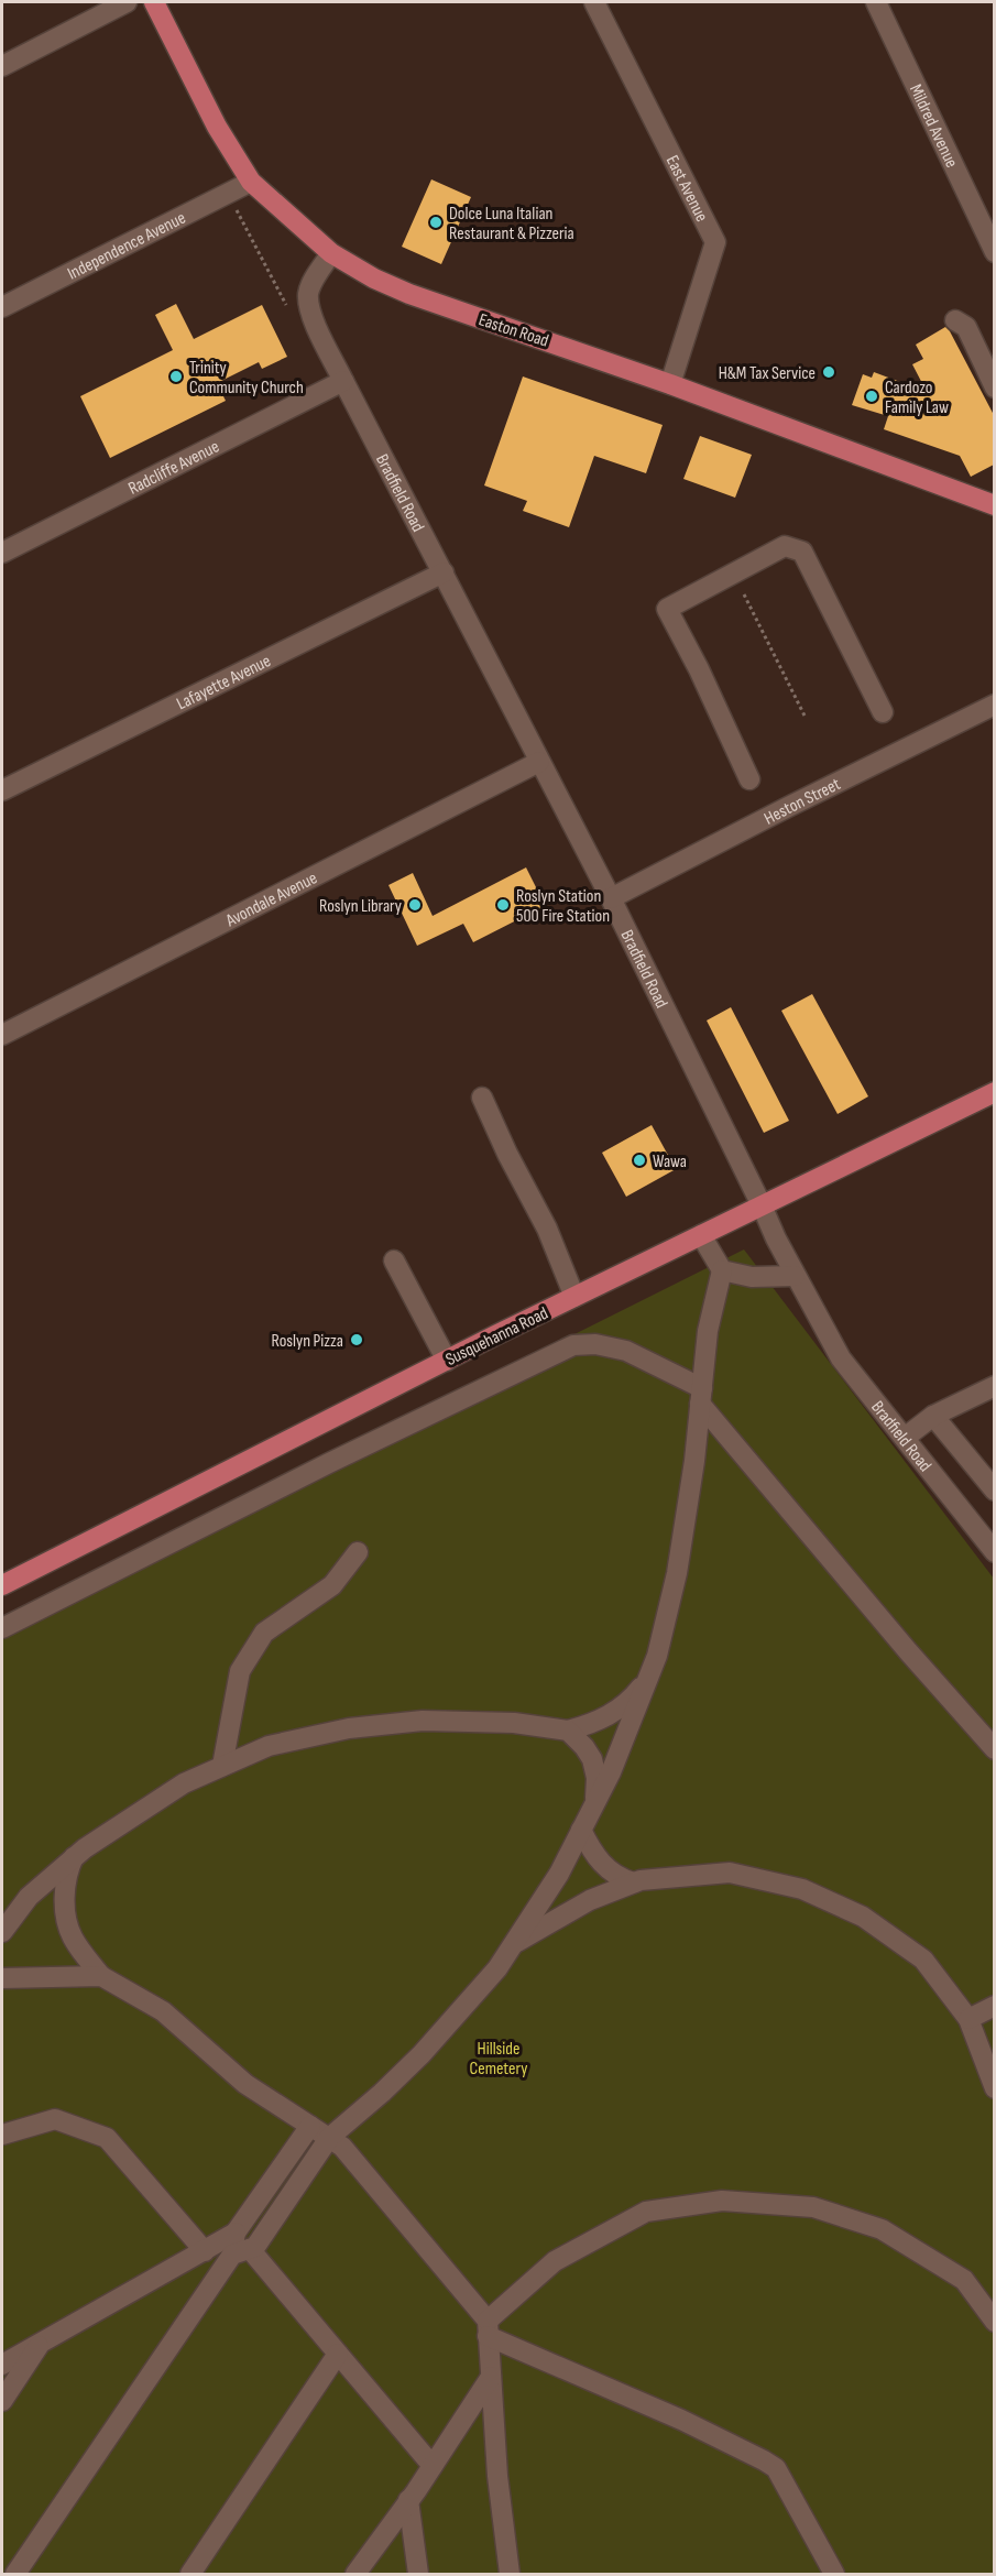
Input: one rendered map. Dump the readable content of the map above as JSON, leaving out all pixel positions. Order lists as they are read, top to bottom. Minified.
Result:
{"streets":{"main road":["Easton Road","Susquehanna Road"],"street":["Mildred Avenue","East Avenue","Independence Avenue","Radcliffe Avenue","Bradfield Road","Lafayette Avenue","Heston Street","Avondale Avenue"]},"crossings":[["East Avenue","Easton Road"],["Independence Avenue","Easton Road"],["Easton Road","Bradfield Road"],["Radcliffe Avenue","Bradfield Road"],["Bradfield Road","Lafayette Avenue"],["Bradfield Road","Heston Street"],["Bradfield Road","Avondale Avenue"],["Bradfield Road","Susquehanna Road"]],"parks":["Hillside Cemetery"],"places":["Dolce Luna Italian Restaurant & Pizzeria","H&M Tax Service","Trinity Community Church","Cardozo Family Law","Roslyn Library","Roslyn Station 500 Fire Station","Wawa","Roslyn Pizza"]}
